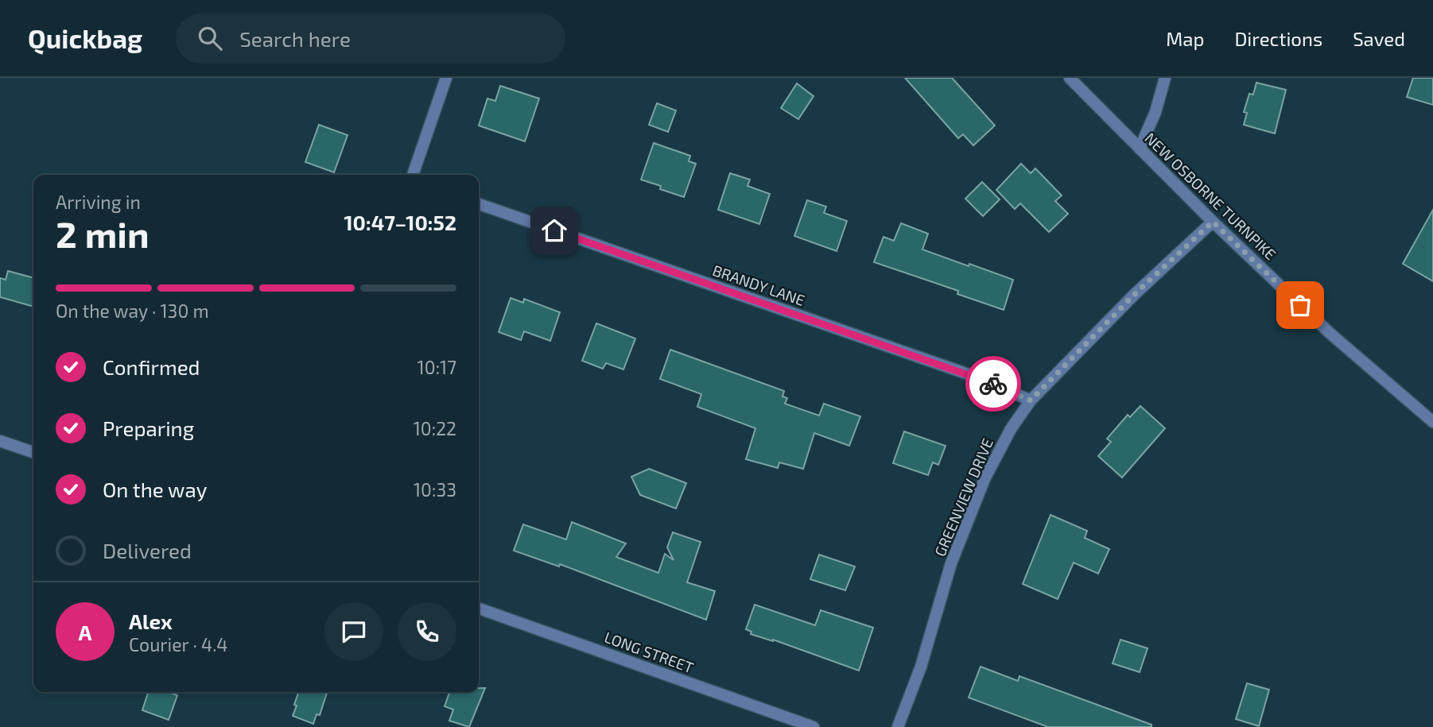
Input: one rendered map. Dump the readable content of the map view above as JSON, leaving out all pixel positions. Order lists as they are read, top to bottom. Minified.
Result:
{"streets":{"street":["NEW OSBORNE TURNPIKE","BRANDY LANE","GREENVIEW DRIVE","LONG STREET"]},"crossings":[["NEW OSBORNE TURNPIKE","GREENVIEW DRIVE"],["BRANDY LANE","GREENVIEW DRIVE"]],"page":{"header":"Quickbag","search":"Search here","nav":["Map","Directions","Saved"],"heading":["2 min","Arriving in","10:47–10:52"],"panel":["Alex","Courier · 4.4"],"bar":"On the way · 130 m","list":[["Confirmed","10:17"],["Preparing","10:22"],["On the way","10:33"],"Delivered"],"round":"A"}}
